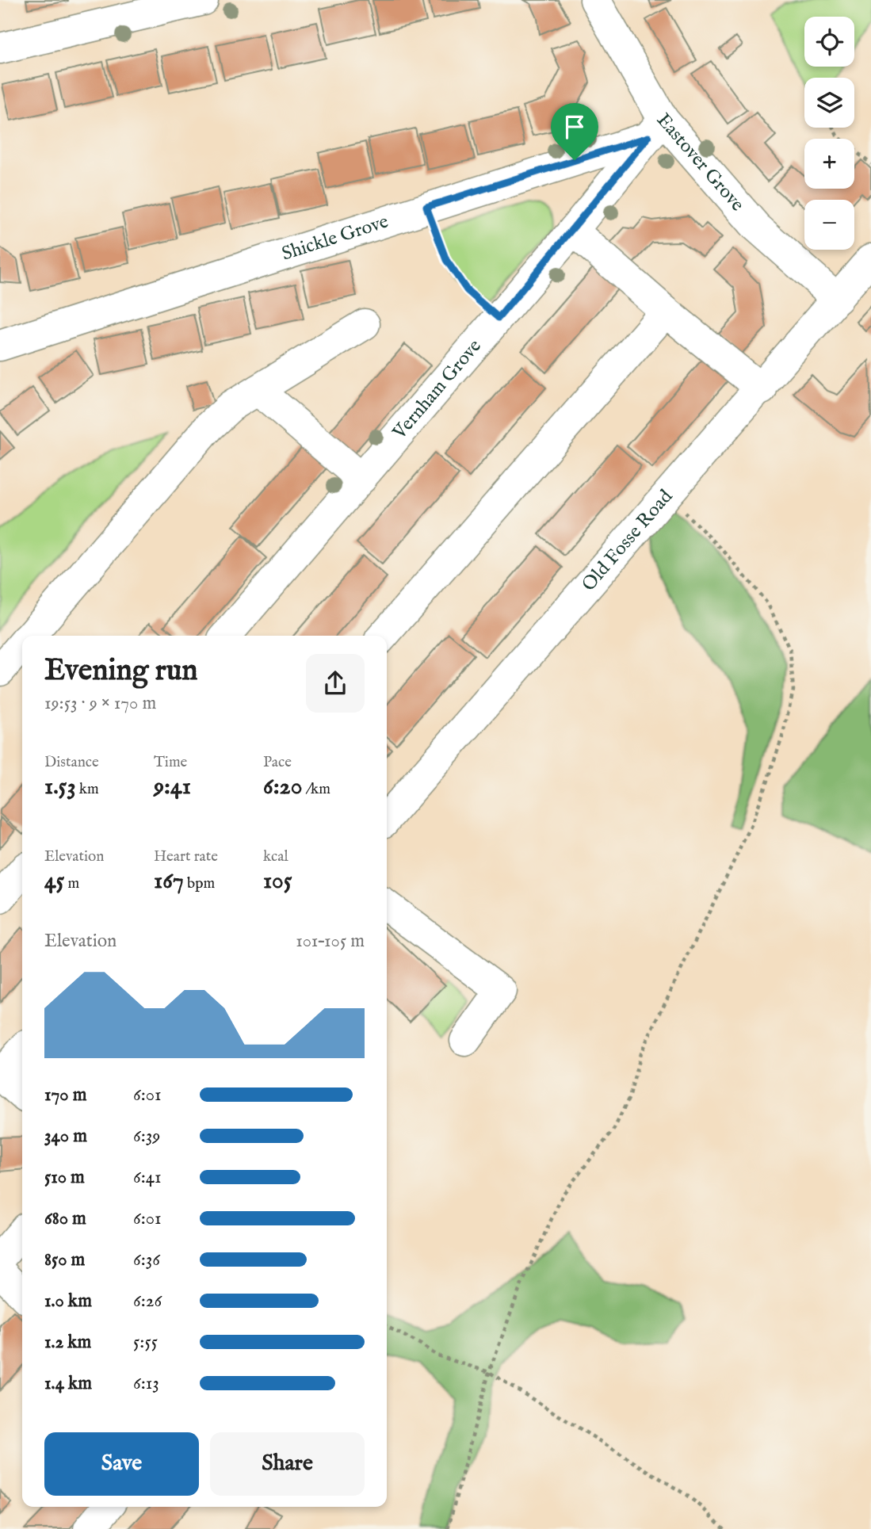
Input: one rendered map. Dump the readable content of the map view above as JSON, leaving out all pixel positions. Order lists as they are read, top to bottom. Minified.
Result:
{"streets":{"street":["Eastover Grove","Shickle Grove","Vernham Grove","Old Fosse Road"]},"crossings":[["Eastover Grove","Shickle Grove"],["Eastover Grove","Vernham Grove"],["Eastover Grove","Old Fosse Road"],["Shickle Grove","Vernham Grove"]],"page":{"map_buttons":["+","−"],"heading":["Evening run","19:53 · 9 × 170 m"],"stats":[["Distance","1.53 km"],["Time","9:41"],["Pace","6:20 /km"],["Elevation","45 m"],["Heart rate","167 bpm"],["kcal","105"]],"chart":["Elevation","101–105 m"],"list":[{"name":"170 m","note":"6:01"},{"name":"340 m","note":"6:39"},{"name":"510 m","note":"6:41"},{"name":"680 m","note":"6:01"},{"name":"850 m","note":"6:36"},{"name":"1.0 km","note":"6:26"},{"name":"1.2 km","note":"5:55"},{"name":"1.4 km","note":"6:13"}],"buttons":["Save","Share"]}}
